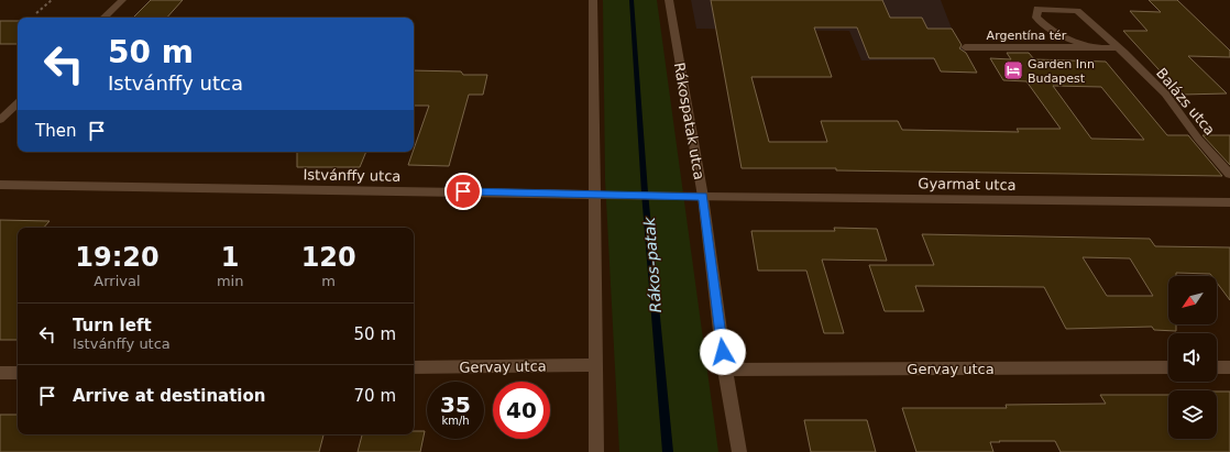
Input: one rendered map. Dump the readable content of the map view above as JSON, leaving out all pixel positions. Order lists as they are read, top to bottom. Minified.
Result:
{"streets":{"street":["Argentína tér","Balázs utca","Rákospatak utca","Istvánffy utca","Gyarmat utca","Gervay utca"]},"crossings":[["Argentína tér","Balázs utca"],["Rákospatak utca","Istvánffy utca"],["Rákospatak utca","Gyarmat utca"],["Rákospatak utca","Gervay utca"],["Istvánffy utca","Gyarmat utca"]],"water":["Rákos-patak"],"places":{"hotel":["Garden Inn Budapest"]},"north":"bottom left","page":{"turn":["50 m","Istvánffy utca"],"then":"Then","eta":["19:20","Arrival","1","min","120","m"],"list":[{"name":"Turn left","note":"Istvánffy utca","value":"50 m"},{"name":"Arrive at destination","value":"70 m"}],"speed":"35 km/h","limit":"40"}}
